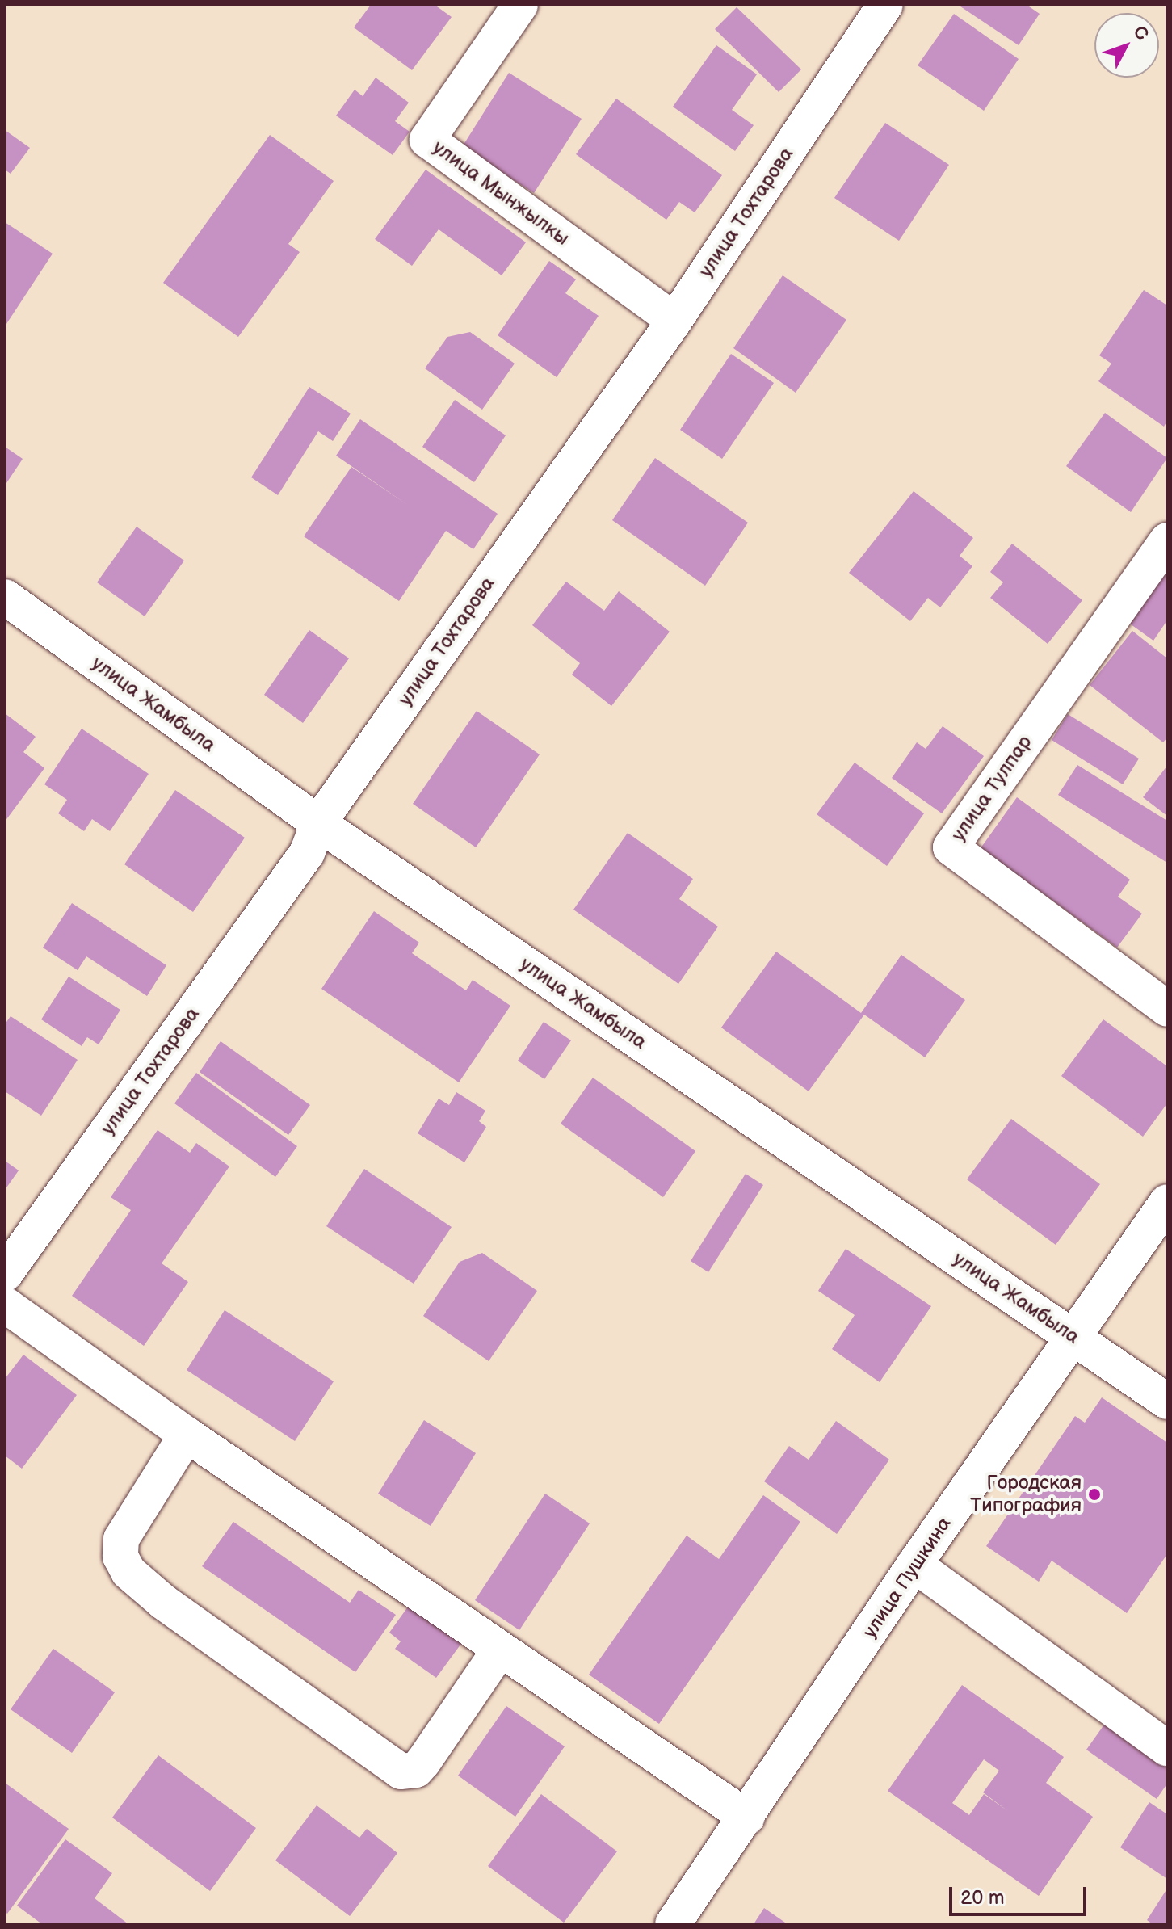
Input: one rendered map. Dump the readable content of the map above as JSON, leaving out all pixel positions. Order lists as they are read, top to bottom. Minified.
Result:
{"streets":{"street":["улица Мынжылкы","улица Тохтарова","улица Жамбыла","улица Тулпар","улица Пушкина"]},"crossings":[["улица Мынжылкы","улица Тохтарова"],["улица Тохтарова","улица Жамбыла"],["улица Жамбыла","улица Пушкина"]],"places":["Городская Типография"],"scale_bar":"20 m","north":"top right"}
